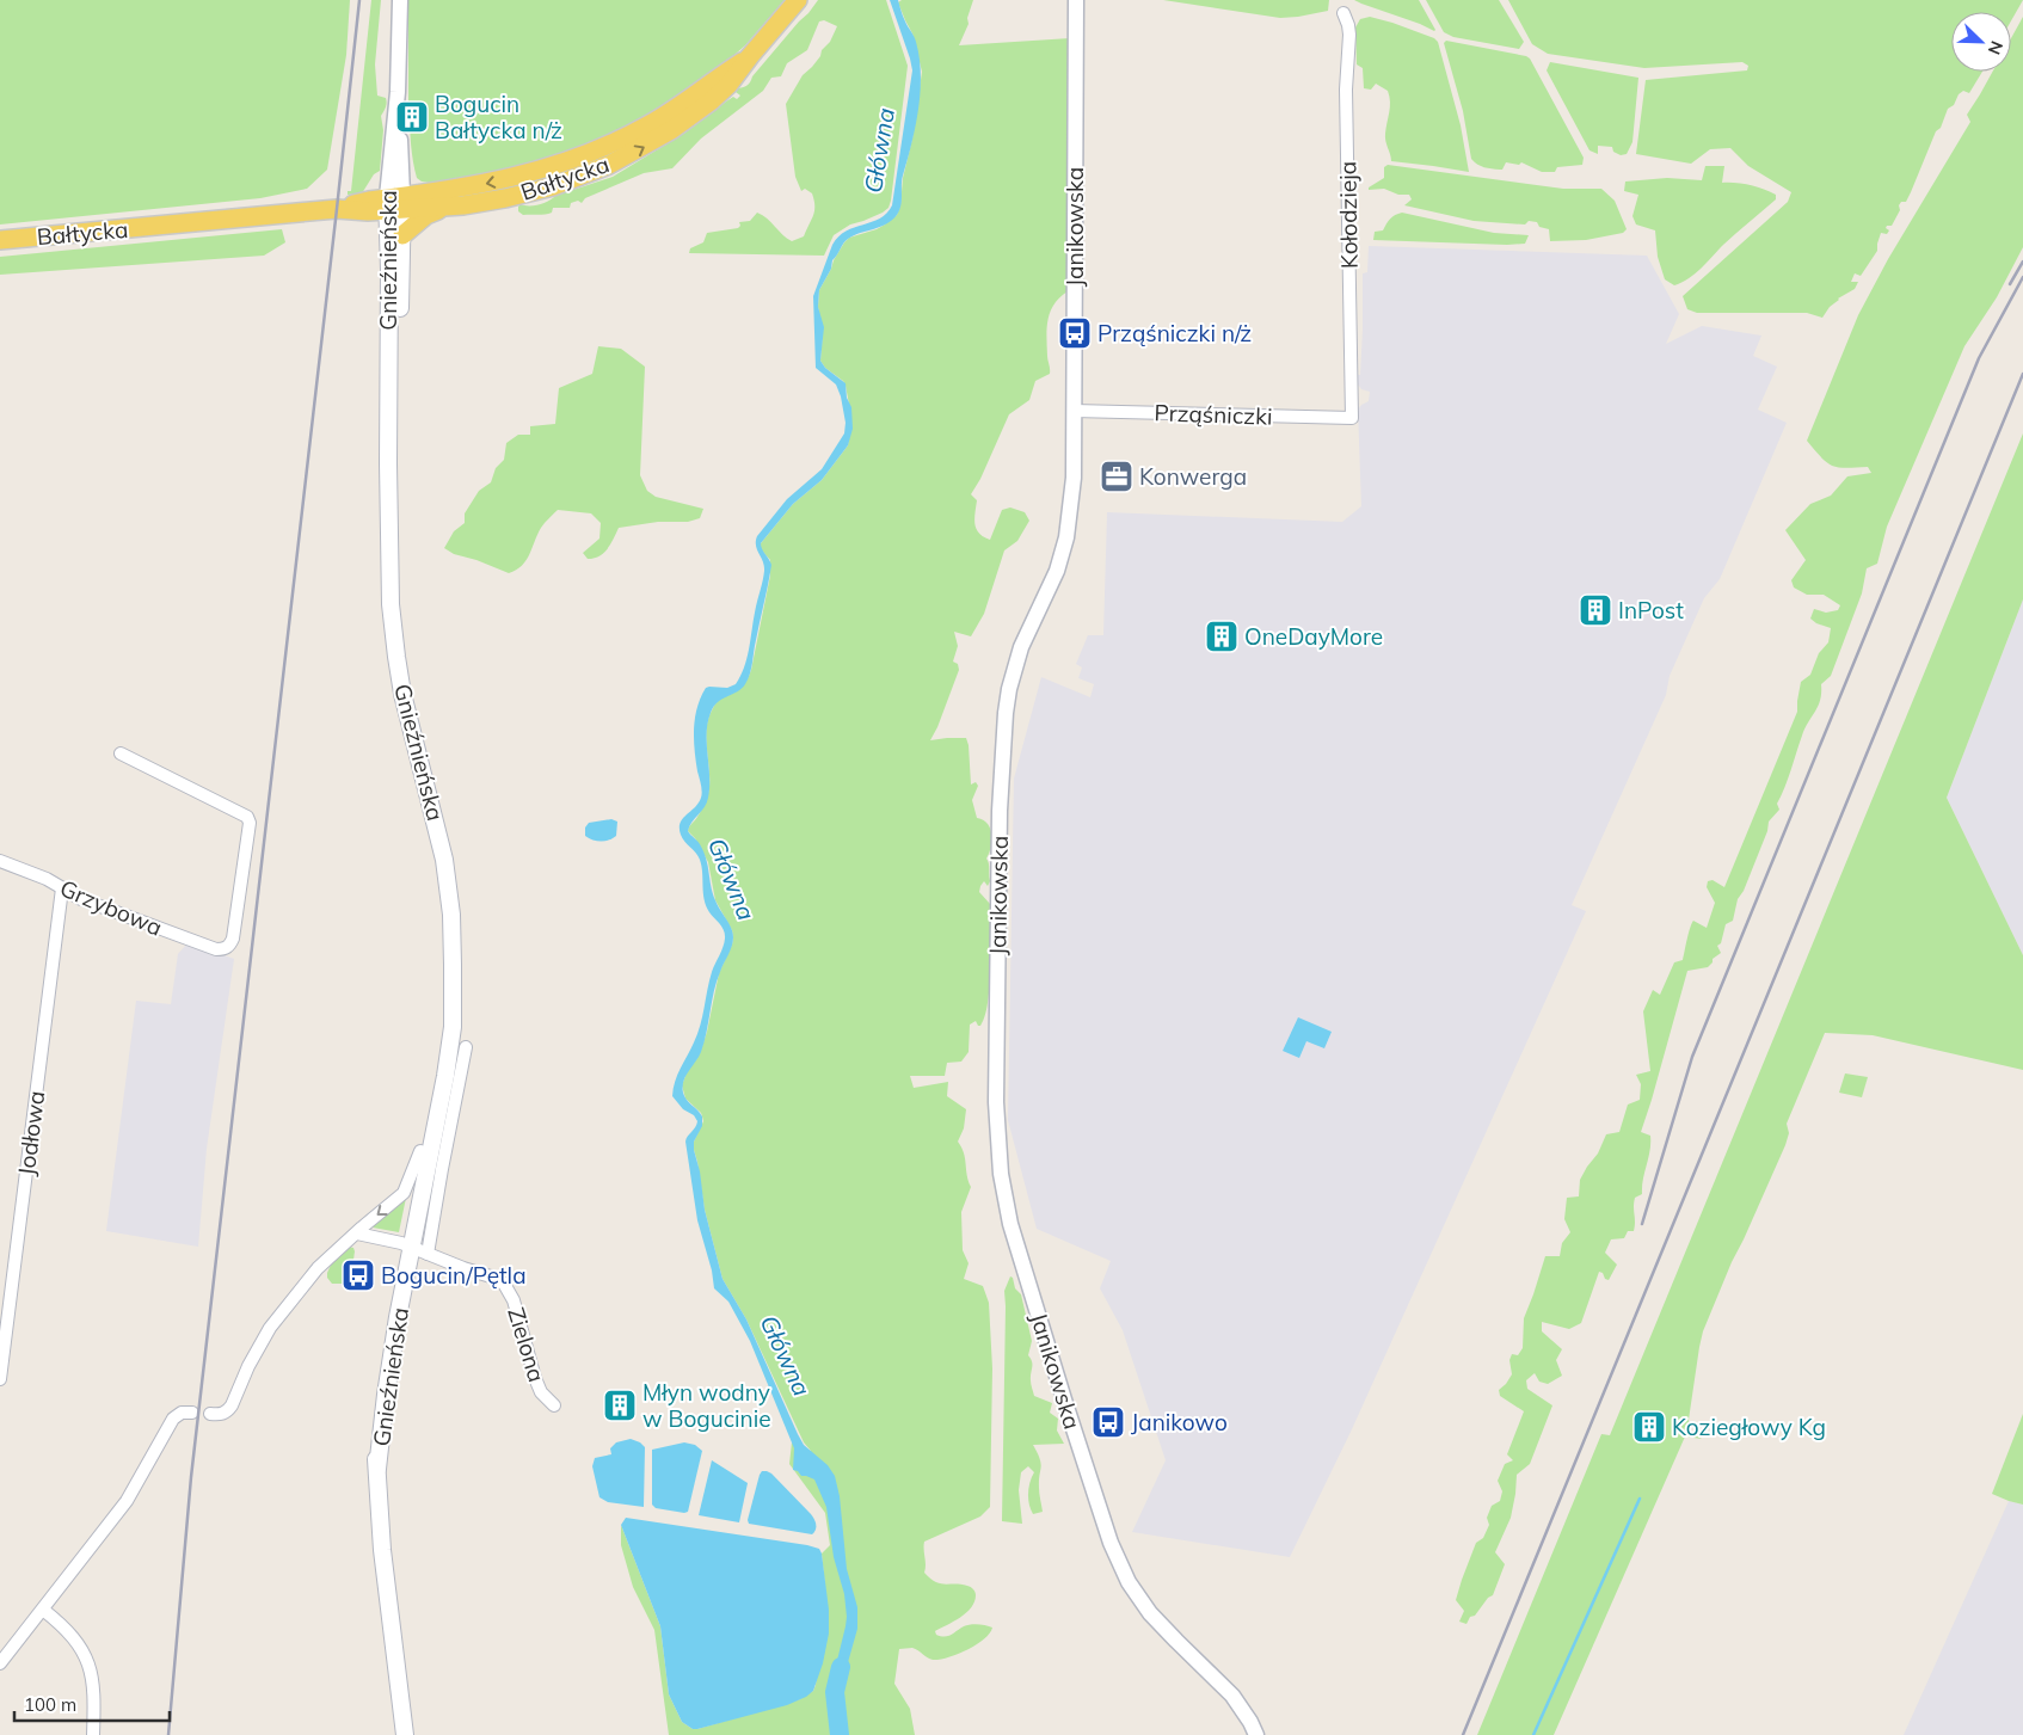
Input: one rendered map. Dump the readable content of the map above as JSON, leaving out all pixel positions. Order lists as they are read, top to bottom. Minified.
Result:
{"streets":{"main road":["Bałtycka","Gnieźnieńska"],"street":["Kołodzieja","Janikowska","Prząśniczki","Grzybowa","Jodłowa","Zielona"]},"crossings":[["Bałtycka","Gnieźnieńska"],["Kołodzieja","Prząśniczki"],["Janikowska","Prząśniczki"],["Gnieźnieńska","Zielona"],["Grzybowa","Jodłowa"]],"water":["Główna"],"places":{"building":["Bogucin Bałtycka n/ż","InPost","OneDayMore","Młyn wodny w Bogucinie","Koziegłowy Kg"],"bus stop":["Prząśniczki n/ż","Bogucin/Pętla","Janikowo"],"office":["Konwerga"]},"scale_bar":"100 m","north":"bottom right"}
